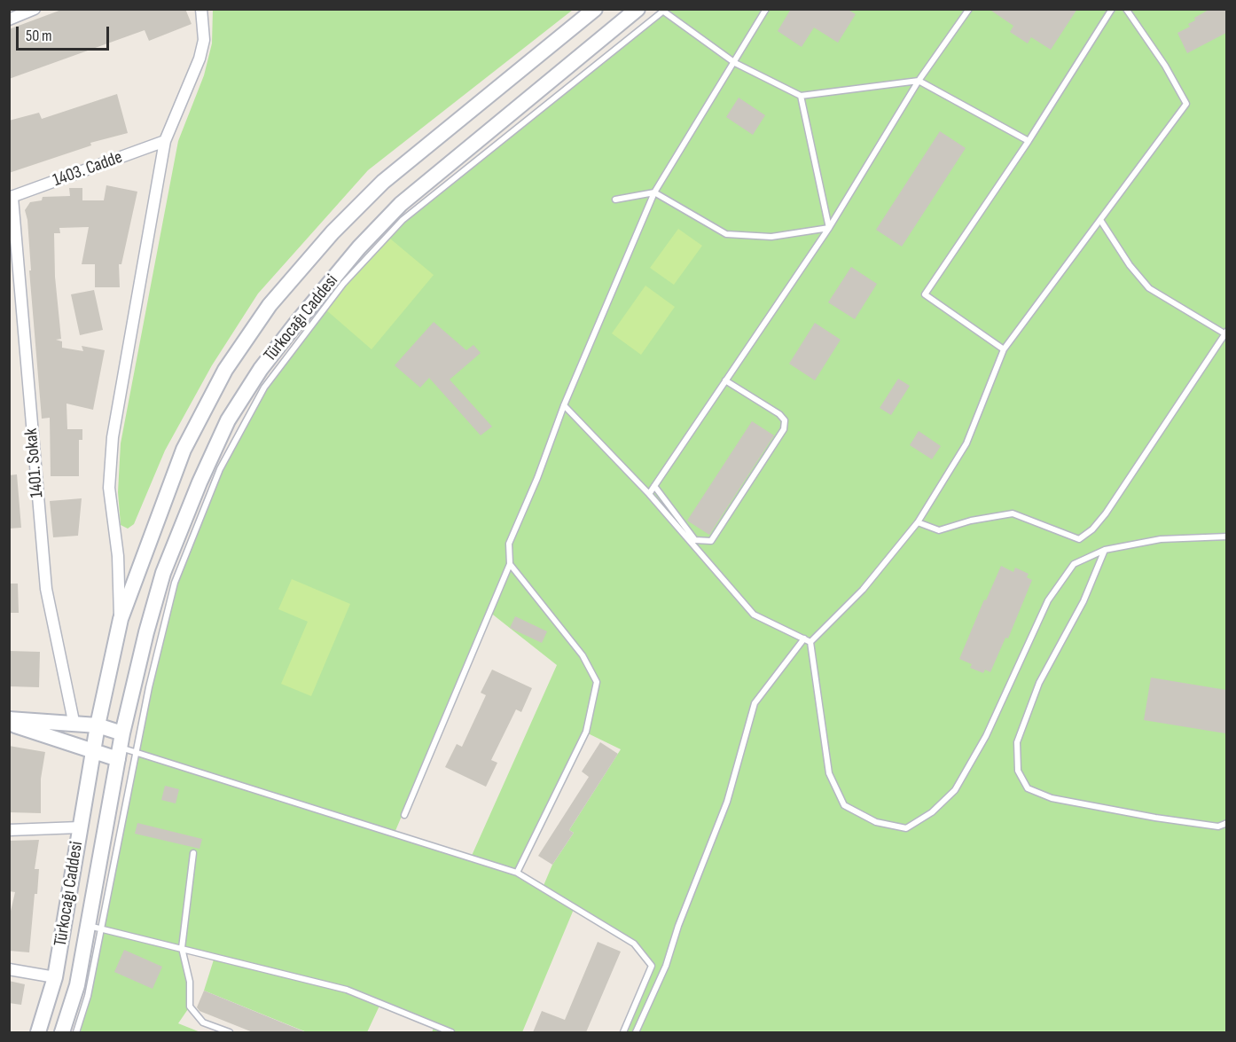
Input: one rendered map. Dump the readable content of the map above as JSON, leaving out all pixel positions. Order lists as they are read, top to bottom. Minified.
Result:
{"streets":{"main road":["Türkocağı Caddesi"],"street":["1403. Cadde","1401. Sokak"]},"crossings":[["1403. Cadde","1401. Sokak"]],"scale_bar":"50 m"}
